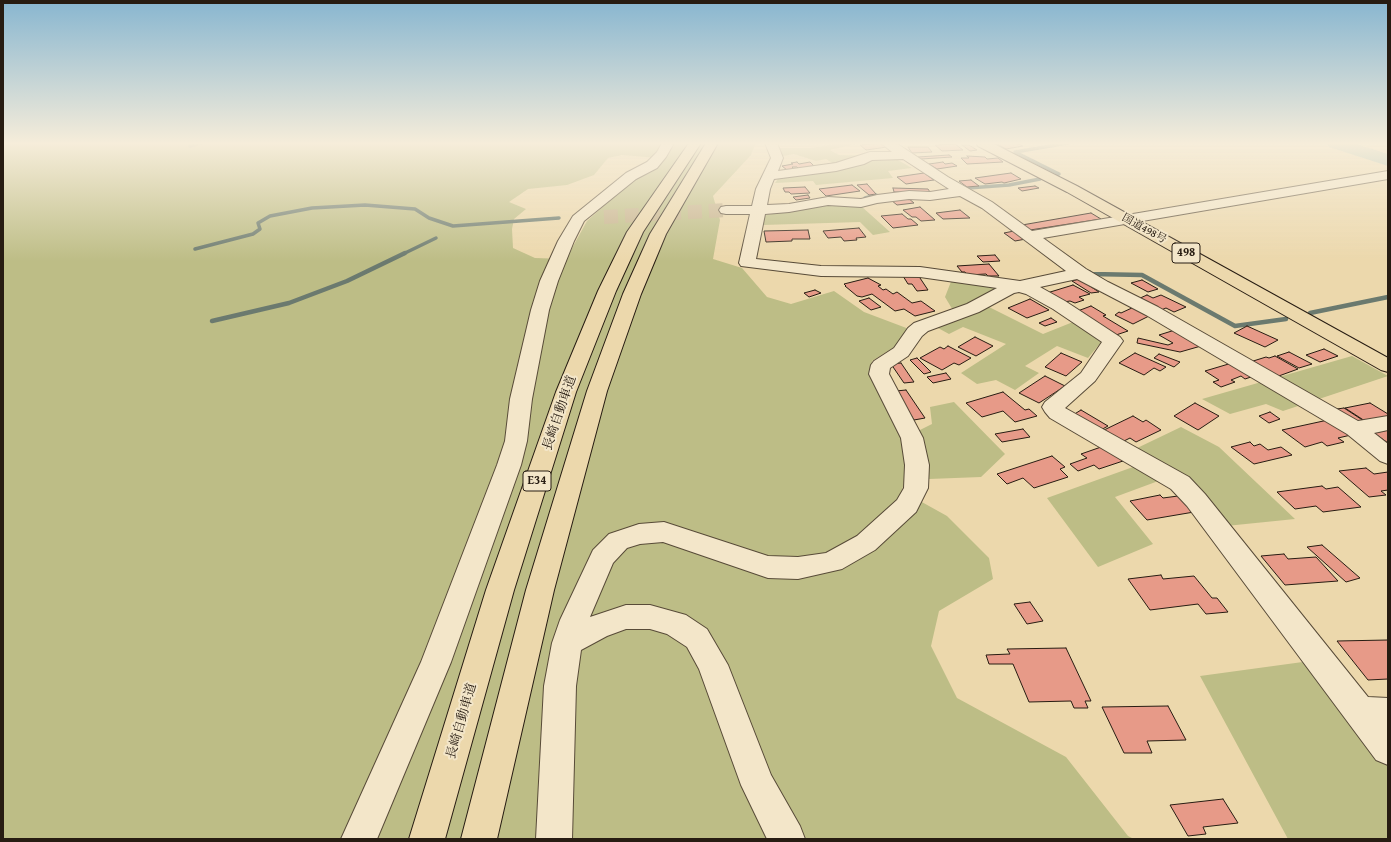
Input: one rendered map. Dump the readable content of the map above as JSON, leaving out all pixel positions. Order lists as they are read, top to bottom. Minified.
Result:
{"streets":{"highway":["国道498号","498","長崎自動車道","E34"]}}
